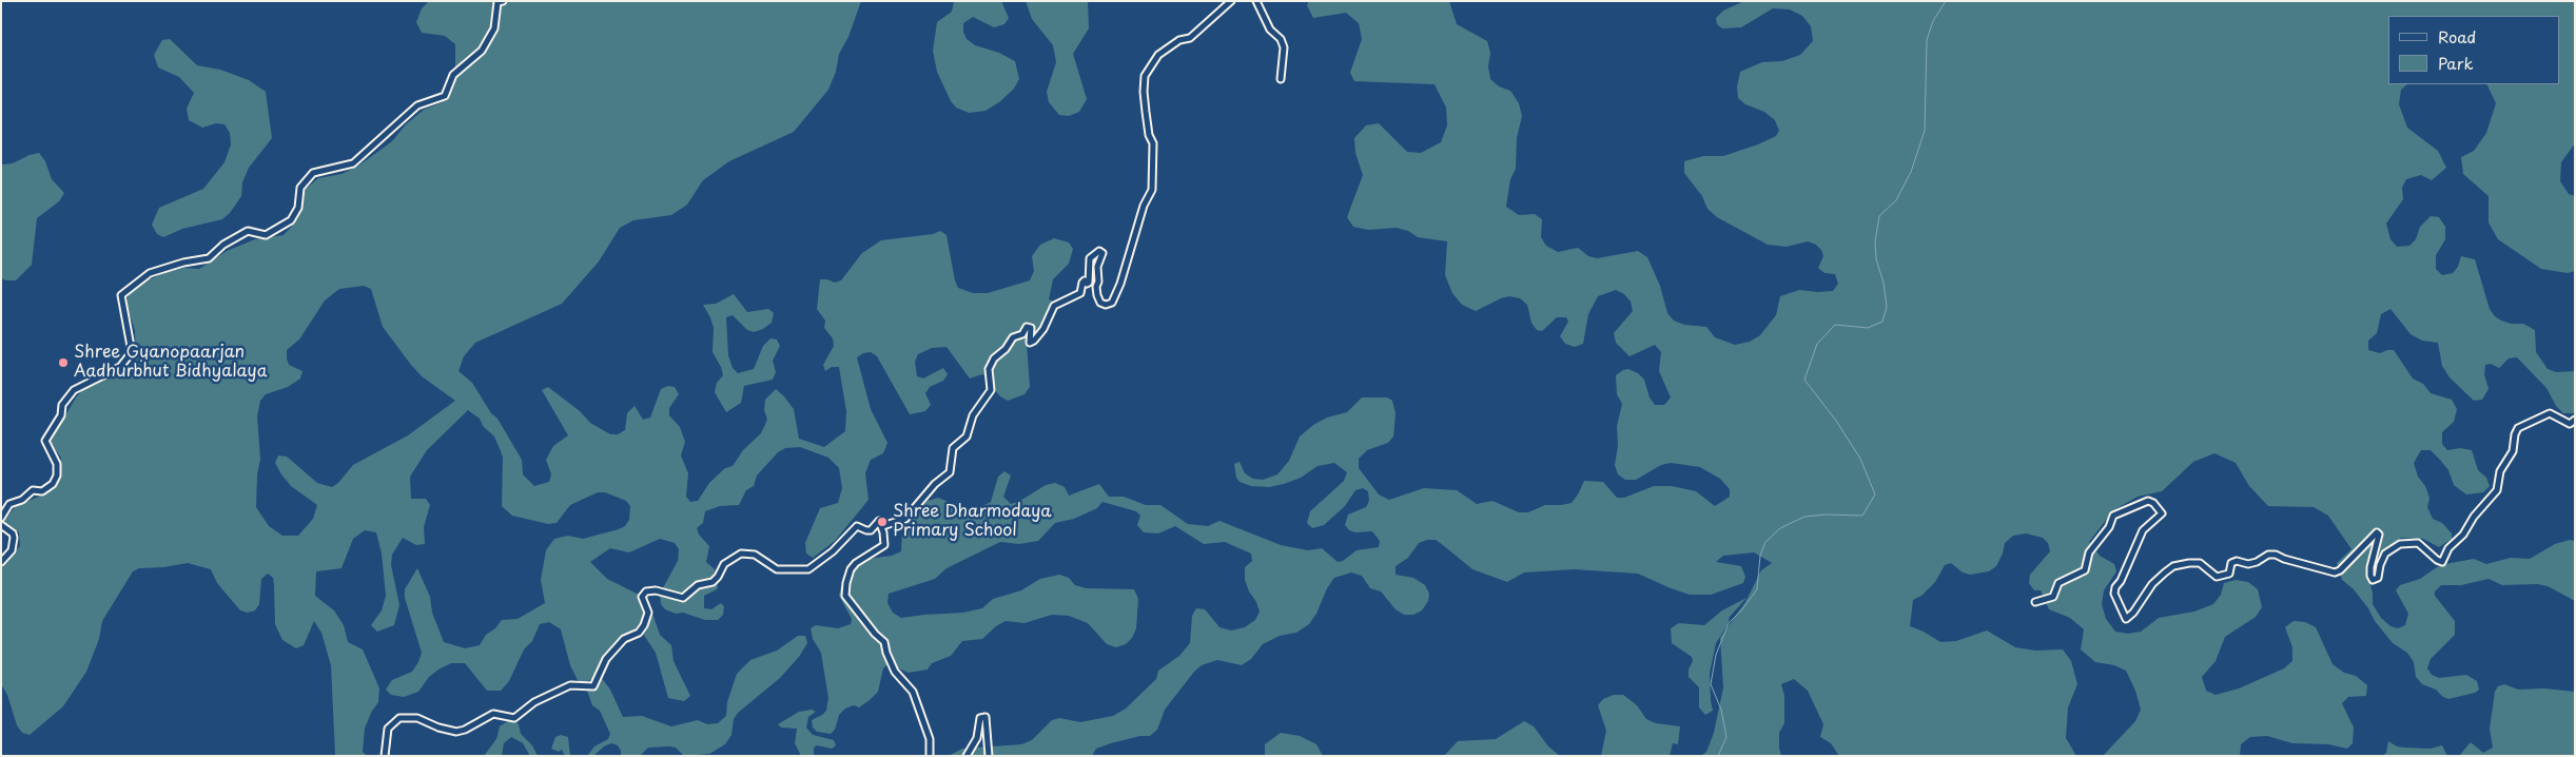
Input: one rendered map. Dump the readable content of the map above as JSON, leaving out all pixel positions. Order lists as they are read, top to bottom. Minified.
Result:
{"places":["Shree Gyanopaarjan Aadhurbhut Bidhyalaya","Shree Dharmodaya Primary School"],"legend":["Road","Park"]}
